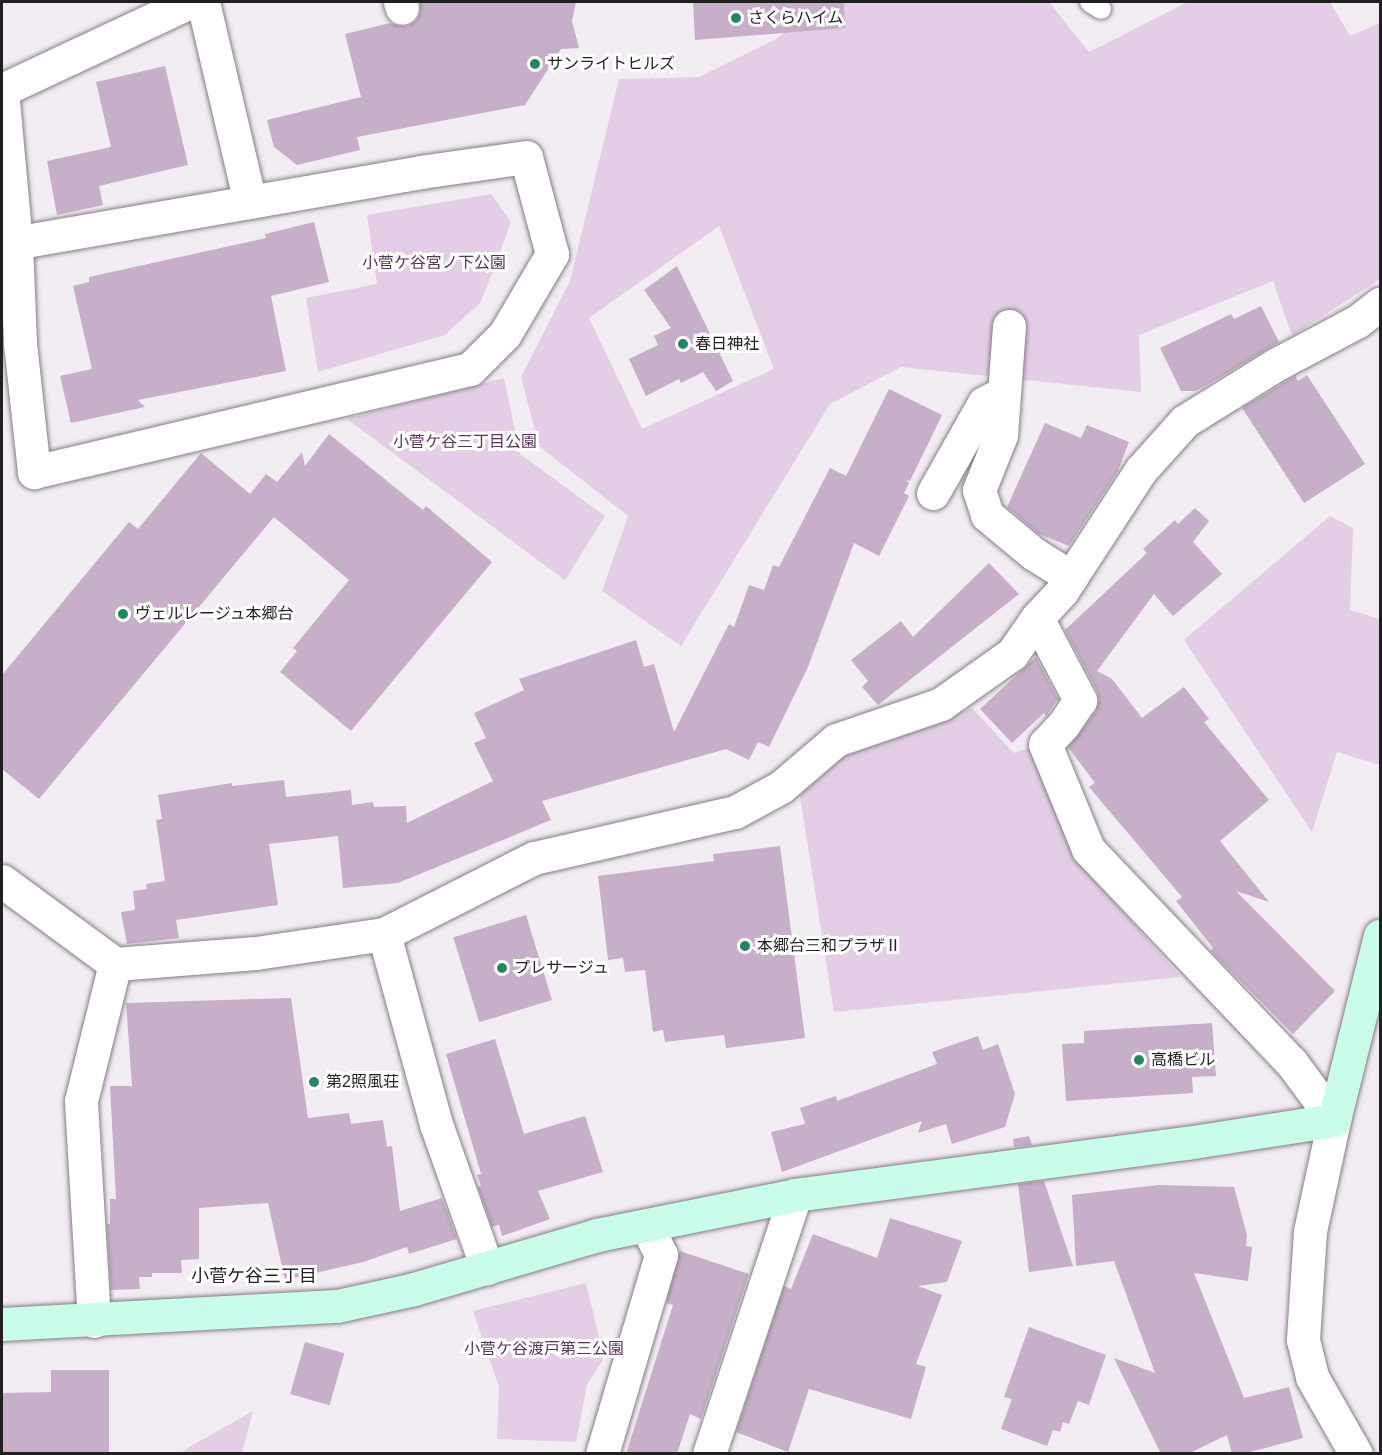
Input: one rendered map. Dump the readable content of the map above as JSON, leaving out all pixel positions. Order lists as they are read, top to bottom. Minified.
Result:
{"districts":["小菅ケ谷三丁目"],"parks":["小菅ケ谷宮ノ下公園","小菅ケ谷三丁目公園","小菅ケ谷渡戸第三公園"],"places":["さくらハイム","サンライトヒルズ","春日神社","ヴェルレージュ本郷台","本郷台三和プラザⅡ","プレサージュ","高橋ビル","第2照風荘"]}
